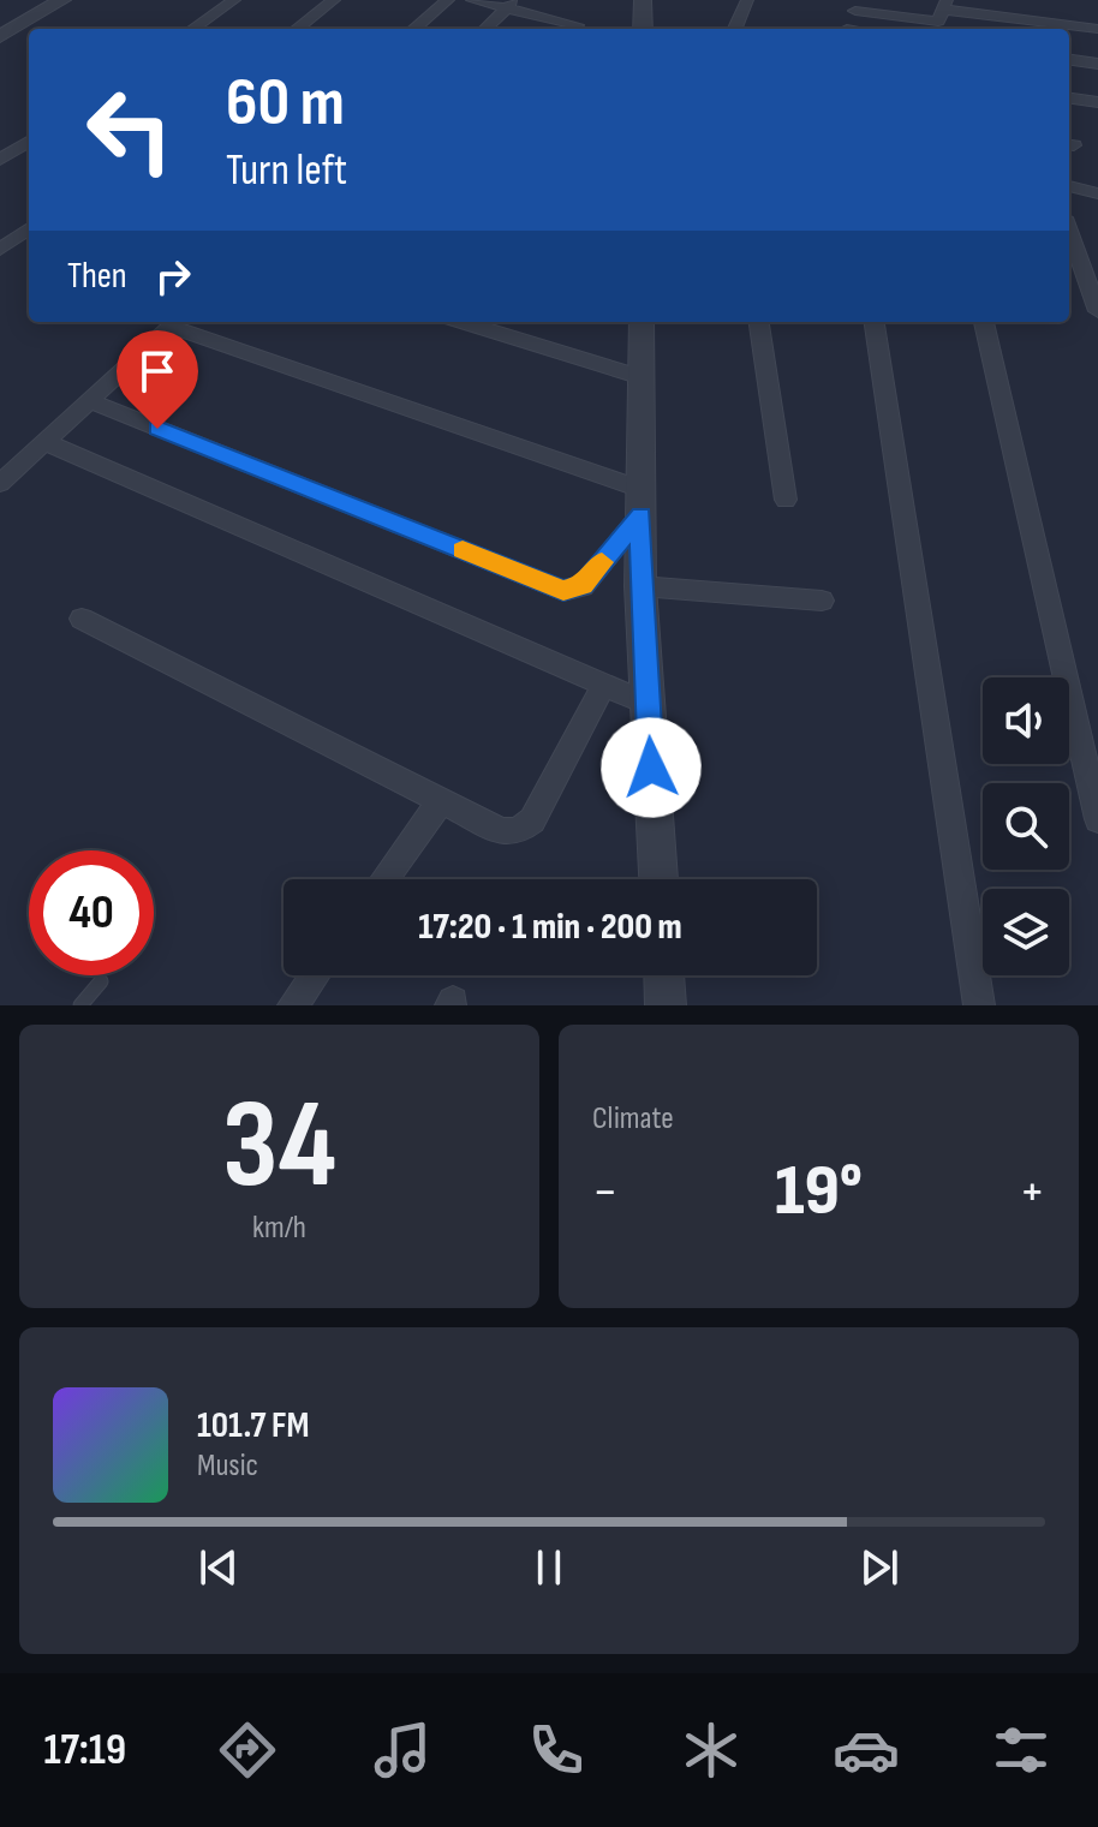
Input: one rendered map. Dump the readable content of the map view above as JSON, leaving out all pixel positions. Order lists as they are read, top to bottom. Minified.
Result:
{"page":{"turn":["60 m","Turn left"],"then":"Then","limit":"40","trip":"17:20 · 1 min · 200 m","tile":[["34","km/h"],"Climate"],"heat":["−","19°","+"],"song":["101.7 FM","Music"],"tabs":"17:19"}}
